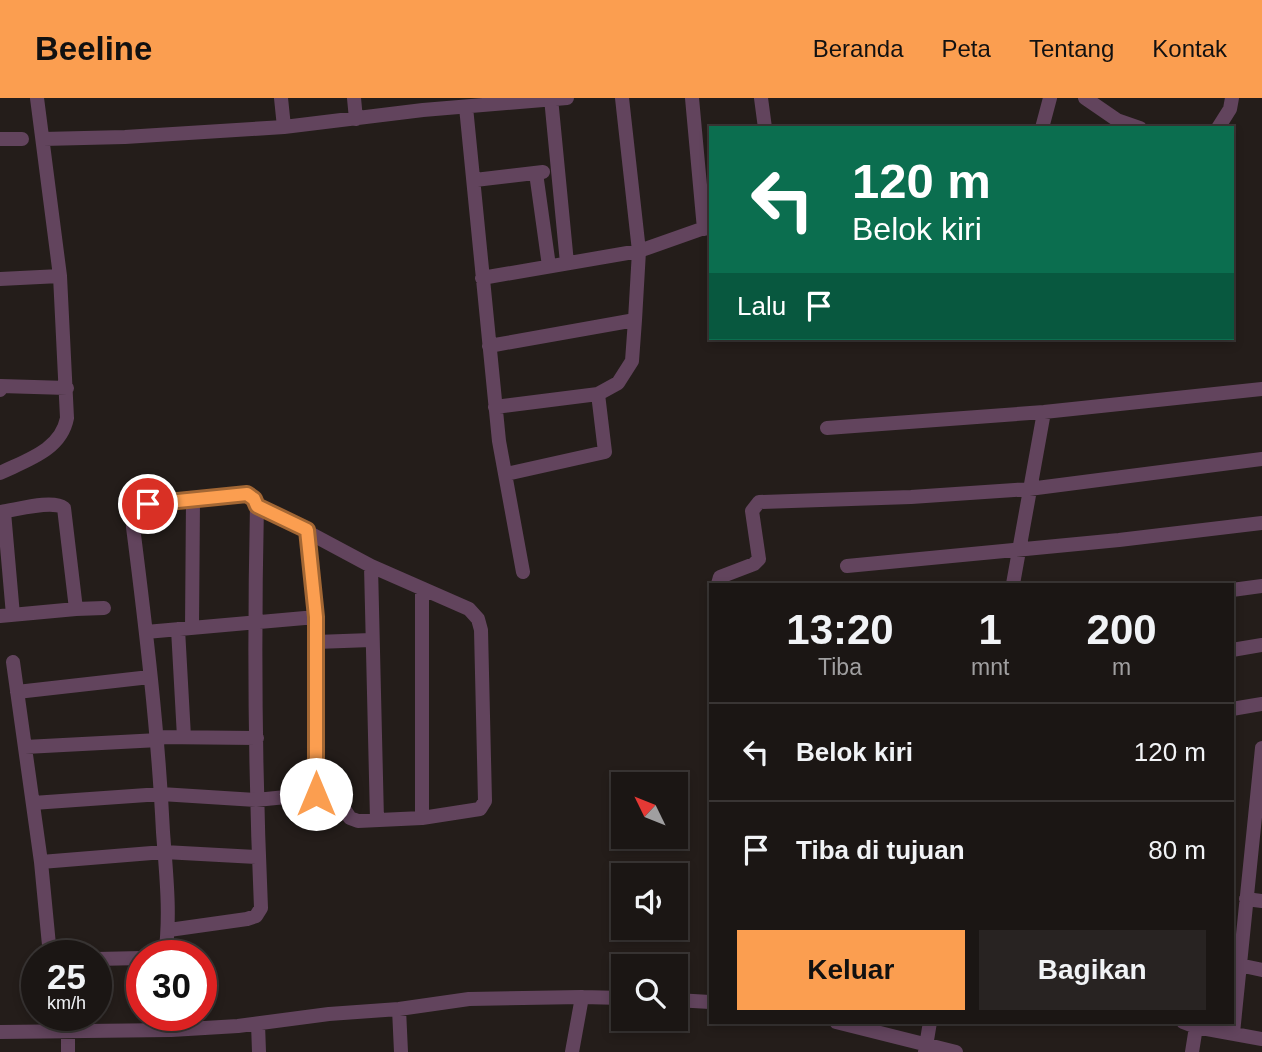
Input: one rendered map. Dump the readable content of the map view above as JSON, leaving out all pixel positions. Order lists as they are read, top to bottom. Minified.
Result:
{"north":"top left","page":{"header":"Beeline","nav":["Beranda","Peta","Tentang","Kontak"],"turn":["120 m","Belok kiri"],"then":"Lalu","eta":["13:20","Tiba","1","mnt","200","m"],"list":[{"name":"Belok kiri","value":"120 m"},{"name":"Tiba di tujuan","value":"80 m"}],"buttons":["Keluar","Bagikan"],"speed":"25 km/h","limit":"30"}}
